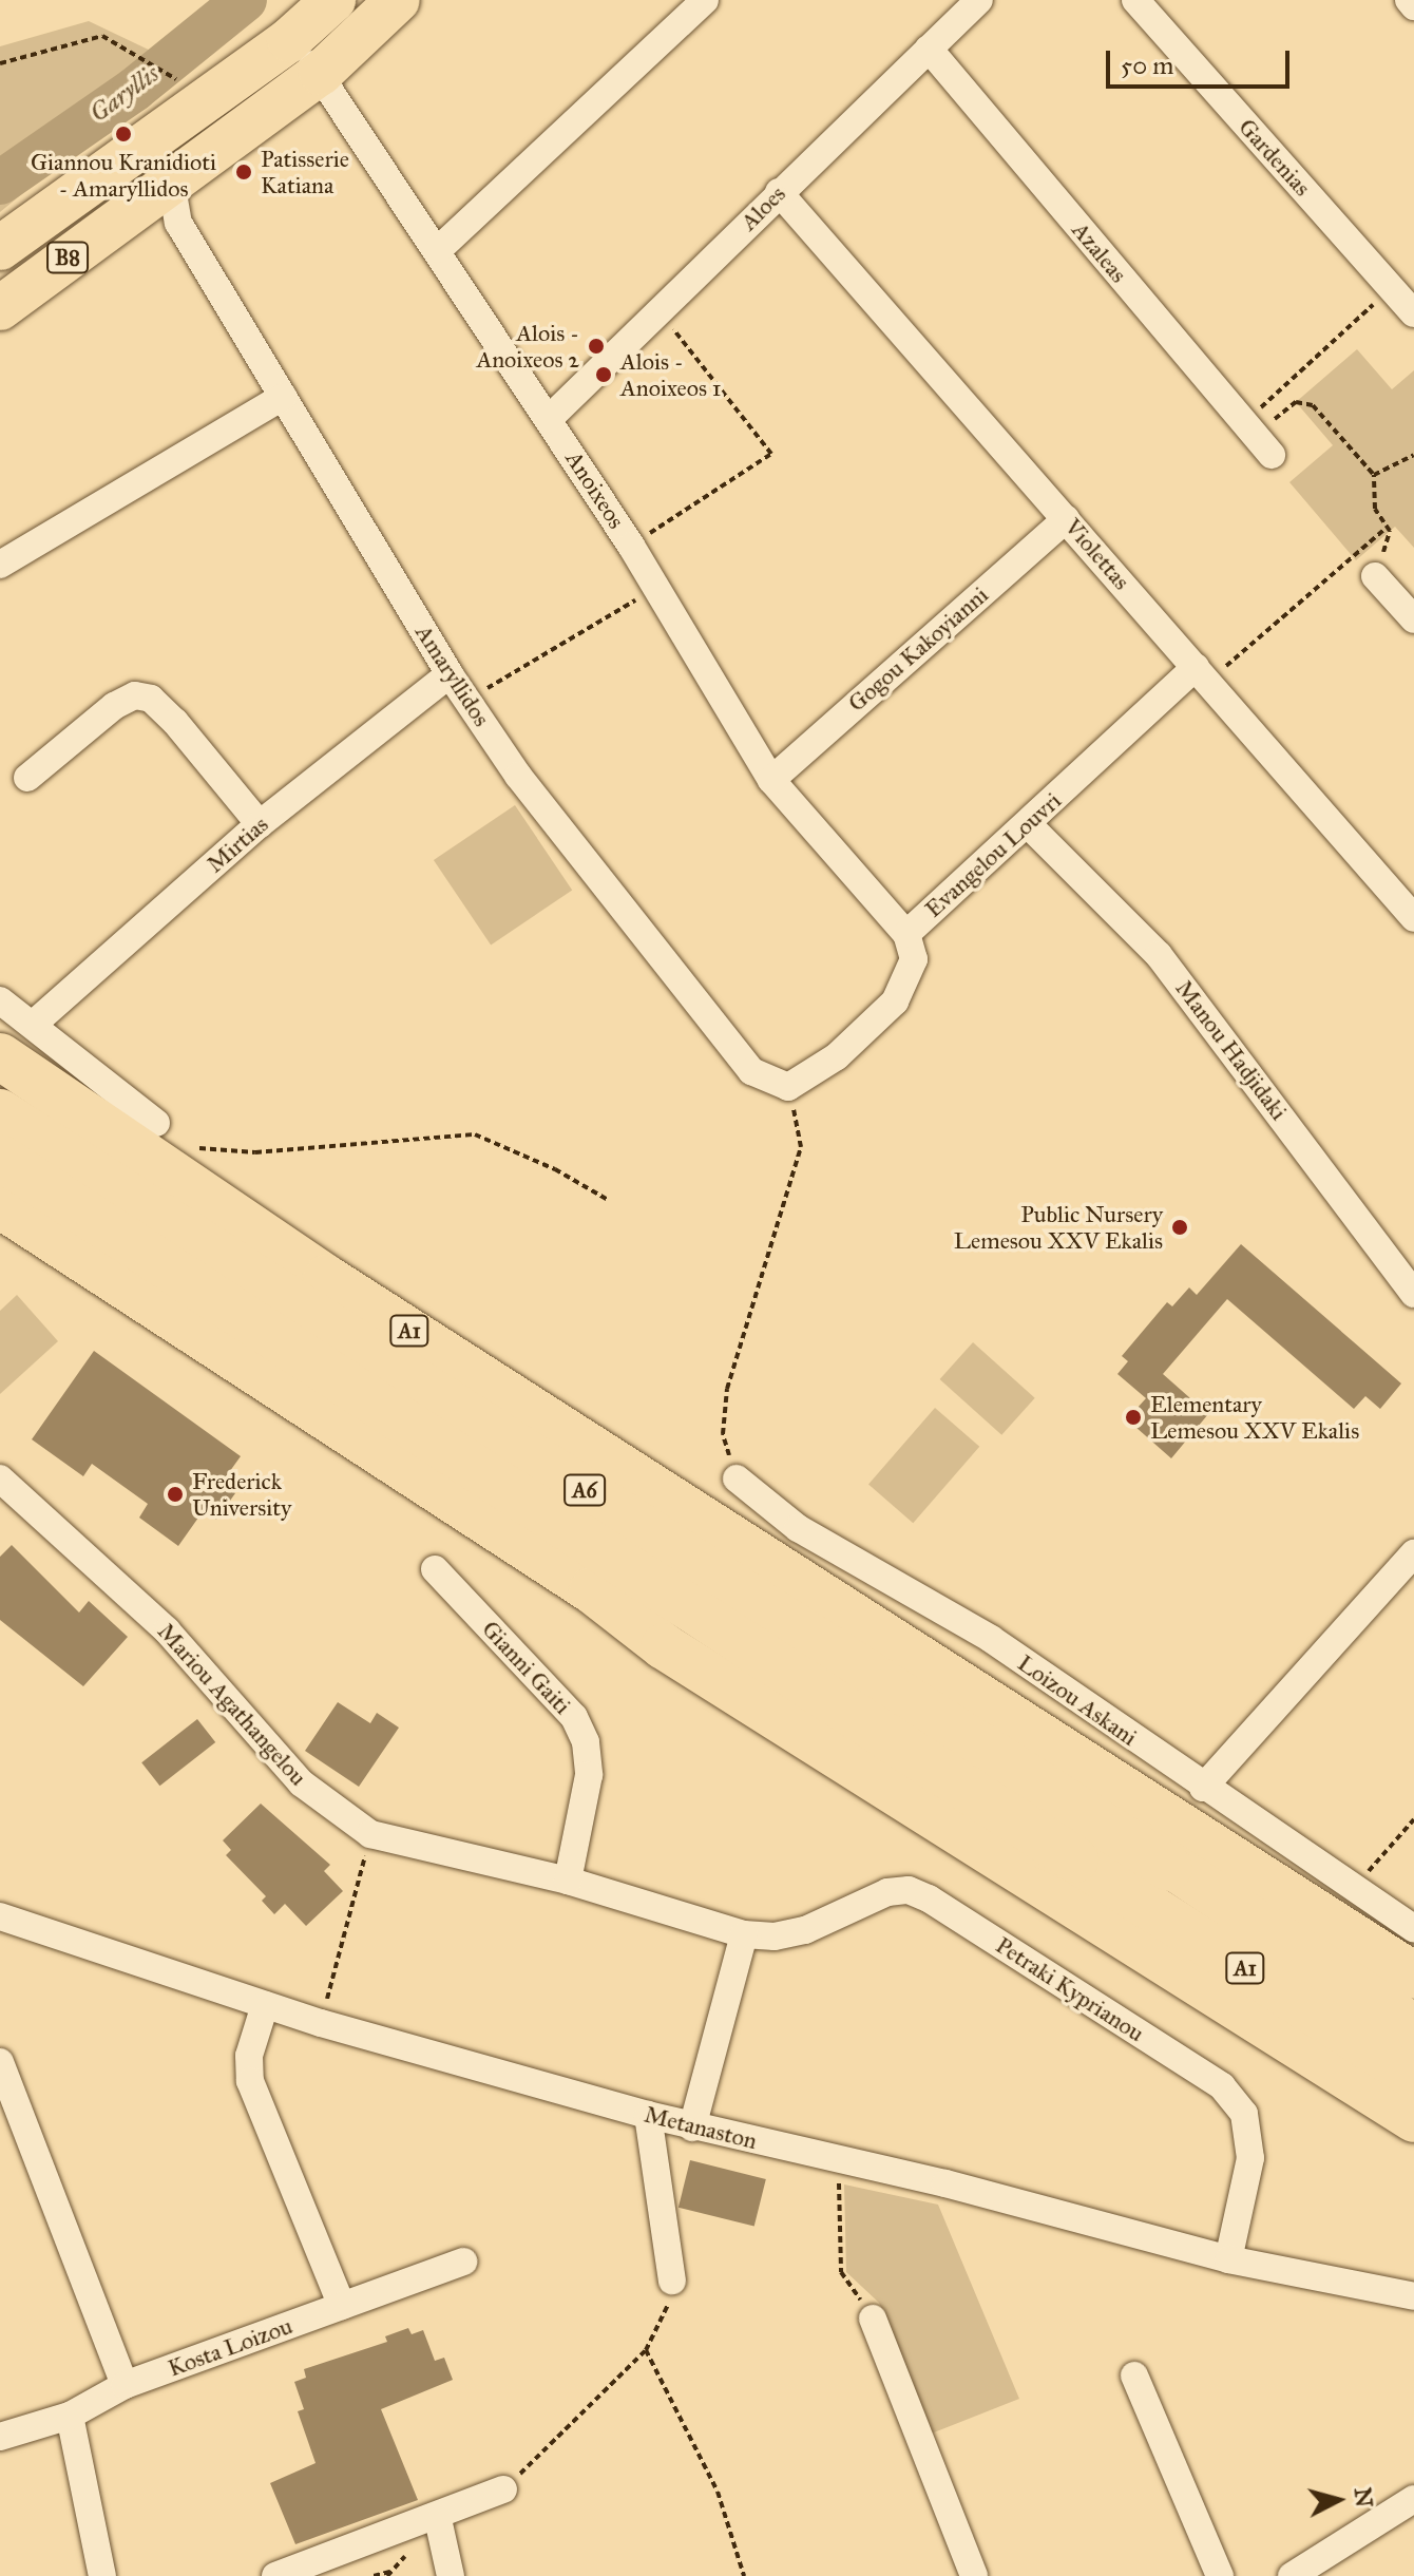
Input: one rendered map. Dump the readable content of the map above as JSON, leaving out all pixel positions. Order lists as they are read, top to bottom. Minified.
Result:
{"streets":{"highway":["A1","A6"],"main road":["B8"],"street":["Gardenias","Aloes","Azaleas","Anoixeos","Violettas","Gogou Kakoyianni","Amaryllidos","Mirtias","Evangelou Louvri","Manou Hadjidaki","Gianni Gaiti","Loizou Askani","Mariou Agathangelou","Petraki Kyprianou","Metanaston","Kosta Loizou"]},"crossings":[["Aloes","Azaleas"],["Aloes","Anoixeos"],["Aloes","Violettas"],["B8","Anoixeos"],["B8","Amaryllidos"],["Anoixeos","Gogou Kakoyianni"],["Anoixeos","Evangelou Louvri"],["Violettas","Gogou Kakoyianni"],["Violettas","Evangelou Louvri"],["Amaryllidos","Mirtias"],["Amaryllidos","Evangelou Louvri"],["Evangelou Louvri","Manou Hadjidaki"],["A1","A6"],["Gianni Gaiti","Mariou Agathangelou"],["Mariou Agathangelou","Petraki Kyprianou"],["Petraki Kyprianou","Metanaston"]],"water":["Garyllis"],"places":["Giannou Kranidioti - Amaryllidos","Patisserie Katiana","Alois - Anoixeos 2","Alois - Anoixeos 1","Public Nursery Lemesou XXV Ekalis","Elementary Lemesou XXV Ekalis","Frederick University"],"scale_bar":"50 m","north":"right"}
